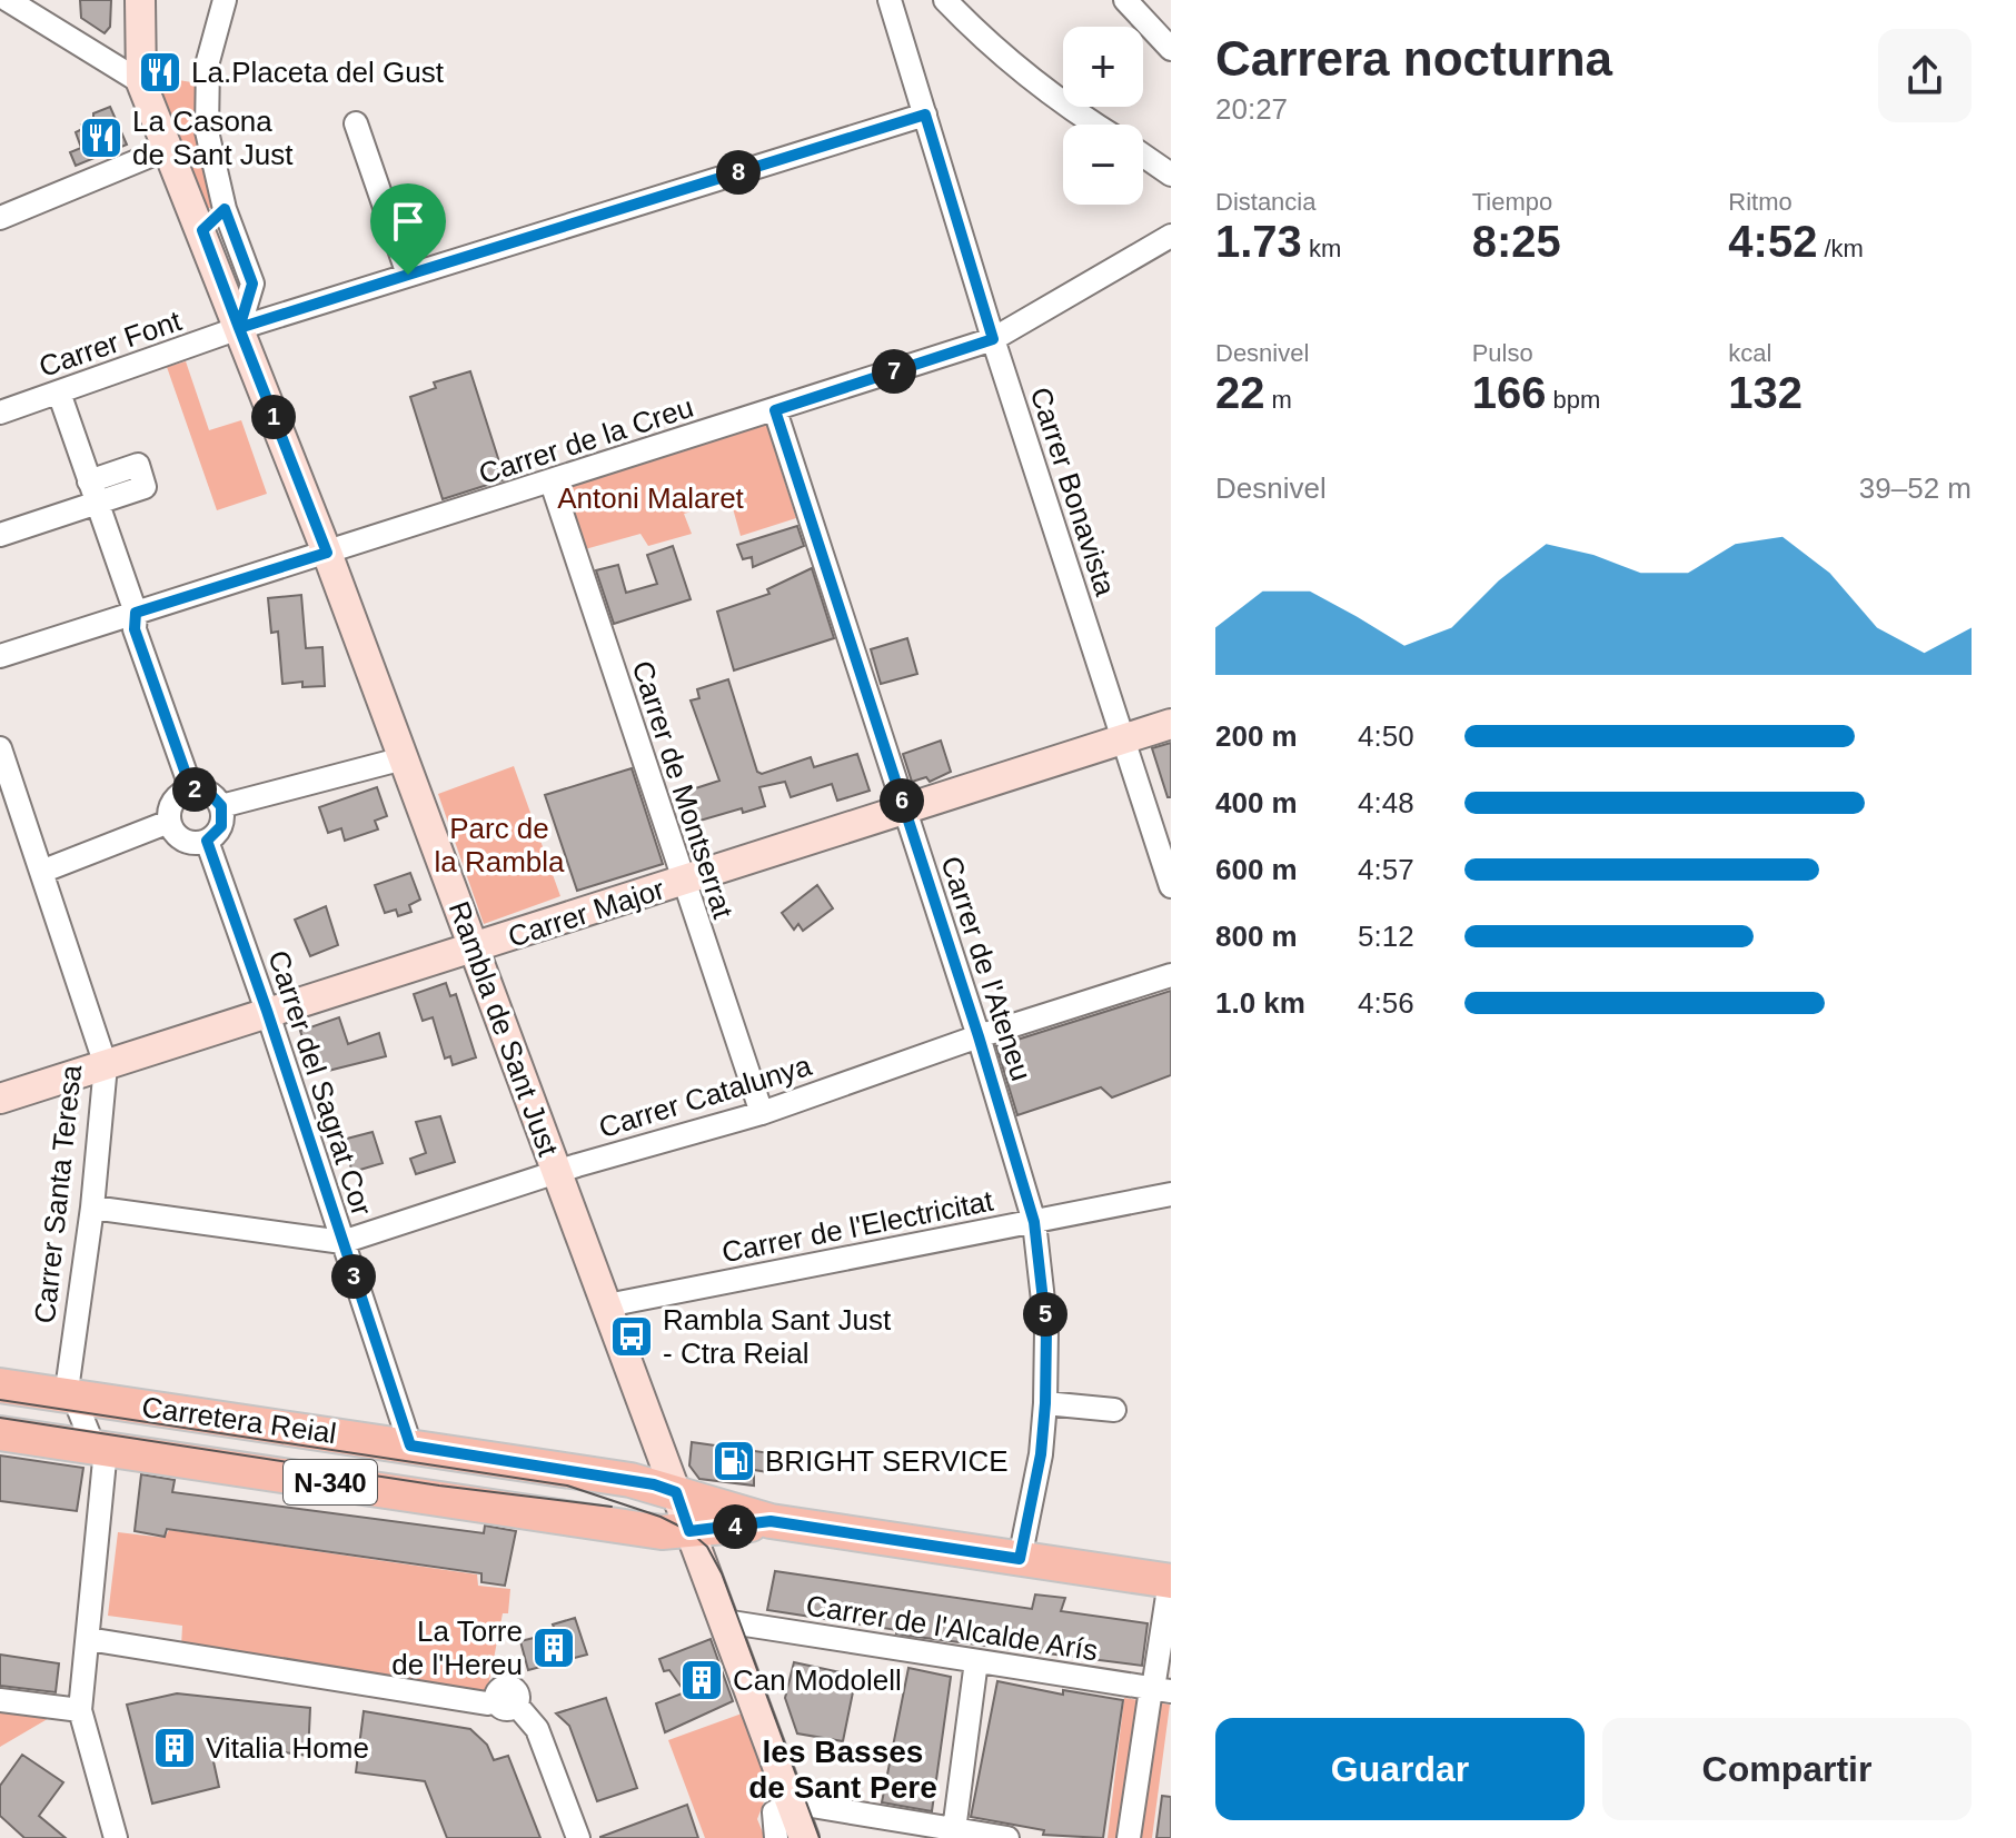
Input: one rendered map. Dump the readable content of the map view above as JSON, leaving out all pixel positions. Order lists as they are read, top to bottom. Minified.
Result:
{"streets":{"main road":["Carretera Reial","N-340"],"street":["Carrer Font","Carrer de la Creu","Carrer Bonavista","Carrer de Montserrat","Carrer Major","Carrer de l'Ateneu","Rambla de Sant Just","Carrer del Sagrat Cor","Carrer Catalunya","Carrer Santa Teresa","Carrer de l'Electricitat","Carrer de l'Alcalde Arís"]},"crossings":[["Carrer Font","Carrer Bonavista"],["Carrer Font","Rambla de Sant Just"],["Carrer de la Creu","Carrer Bonavista"],["Carrer de la Creu","Carrer de Montserrat"],["Carrer de la Creu","Carrer de l'Ateneu"],["Carrer de la Creu","Rambla de Sant Just"],["Carrer Bonavista","Carrer Major"],["Carrer de Montserrat","Carrer Major"],["Carrer de Montserrat","Carrer Catalunya"],["Carrer Major","Carrer de l'Ateneu"],["Carrer Major","Rambla de Sant Just"],["Carrer Major","Carrer del Sagrat Cor"],["Carrer Major","Carrer Santa Teresa"],["Carrer de l'Ateneu","Carrer Catalunya"],["Carrer de l'Ateneu","Carrer de l'Electricitat"],["Carrer de l'Ateneu","Carretera Reial"],["Rambla de Sant Just","Carrer Catalunya"],["Rambla de Sant Just","Carrer de l'Electricitat"],["Rambla de Sant Just","Carretera Reial"],["Rambla de Sant Just","Carrer de l'Alcalde Arís"],["Carrer del Sagrat Cor","Carrer Catalunya"],["Carrer del Sagrat Cor","Carretera Reial"],["Carrer Catalunya","Carrer Santa Teresa"],["Carrer Santa Teresa","Carretera Reial"]],"districts":["les Basses de Sant Pere"],"parks":["Antoni Malaret","Parc de la Rambla"],"places":{"restaurant":["La.Placeta del Gust","La Casona de Sant Just"],"bus stop":["Rambla Sant Just - Ctra Reial"],"fuel station":["BRIGHT SERVICE"],"building":["La Torre de l'Hereu","Can Modolell","Vitalia Home"]},"page":{"heading":["Carrera nocturna","20:27"],"map_buttons":["+","−"],"pins":["8","7","1","2","6","3","5","4"],"stats":[["Distancia","1.73 km"],["Tiempo","8:25"],["Ritmo","4:52 /km"],["Desnivel","22 m"],["Pulso","166 bpm"],["kcal","132"]],"chart":["Desnivel","39–52 m"],"list":[{"name":"200 m","note":"4:50"},{"name":"400 m","note":"4:48"},{"name":"600 m","note":"4:57"},{"name":"800 m","note":"5:12"},{"name":"1.0 km","note":"4:56"}],"buttons":["Guardar","Compartir"]}}
